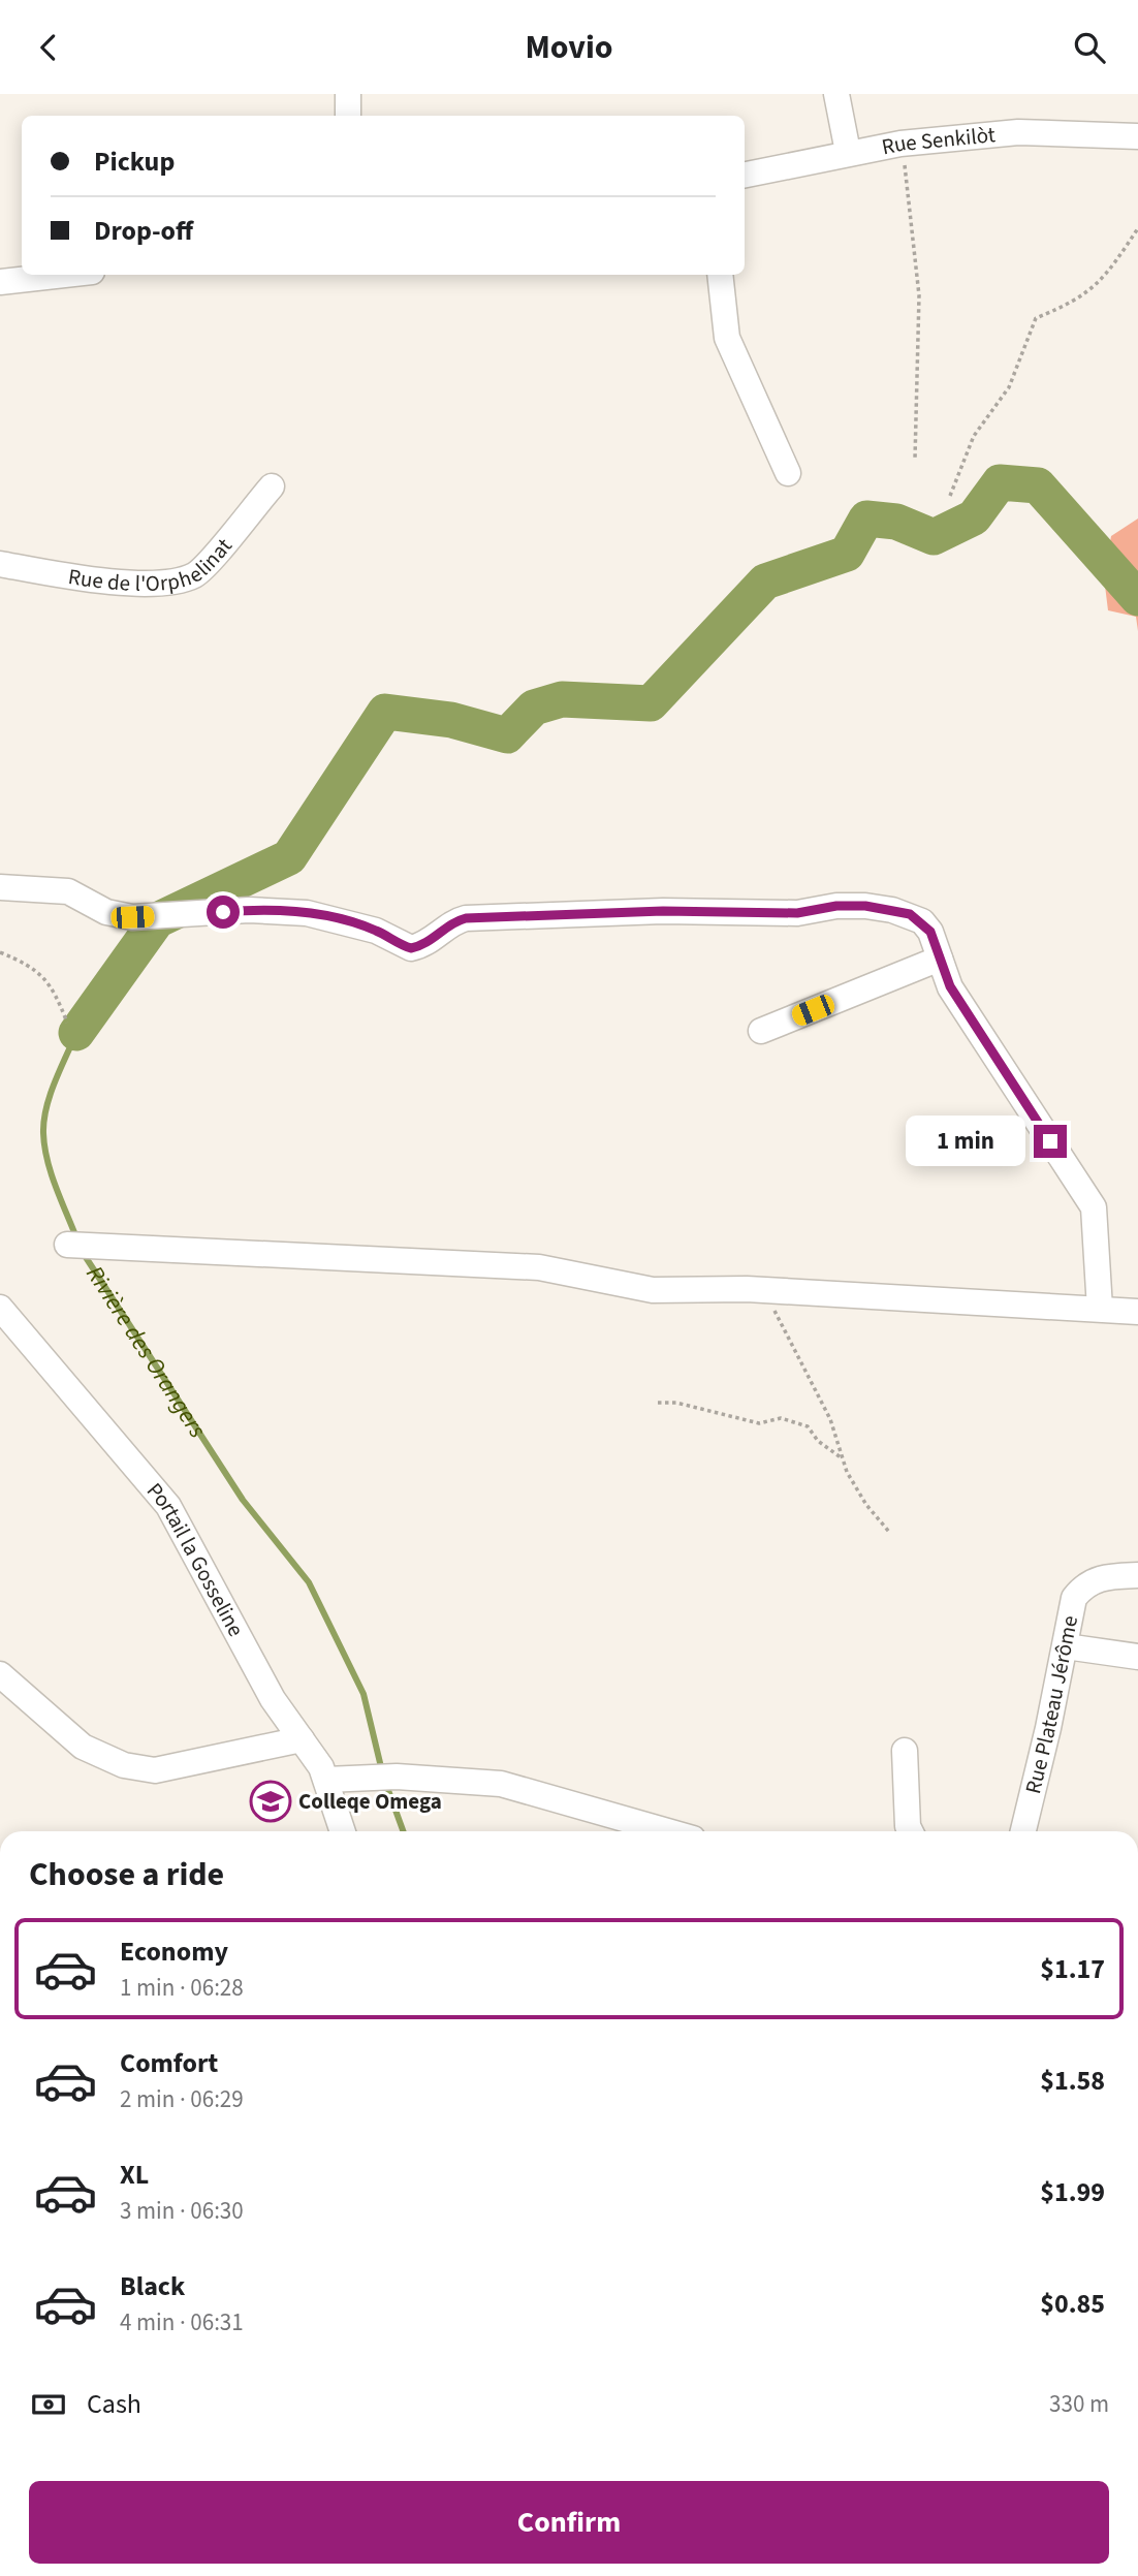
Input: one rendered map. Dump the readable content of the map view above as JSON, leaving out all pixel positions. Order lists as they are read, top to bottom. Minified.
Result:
{"streets":{"street":["Rue Senkilòt","Rue de l'Orphelinat","Portail la Gosseline","Rue Plateau Jérôme"]},"water":["Rivière des Orangers"],"places":{"school or university":["Colleqe Omega"]},"page":{"header":"Movio","banner":["Pickup","Drop-off"],"bubble":"1 min","heading":"Choose a ride","list":[{"name":"Economy","note":"1 min · 06:28","value":"$1.17"},{"name":"Comfort","note":"2 min · 06:29","value":"$1.58"},{"name":"XL","note":"3 min · 06:30","value":"$1.99"},{"name":"Black","note":"4 min · 06:31","value":"$0.85"}],"pay":["Cash","330 m"],"buttons":"Confirm"}}
